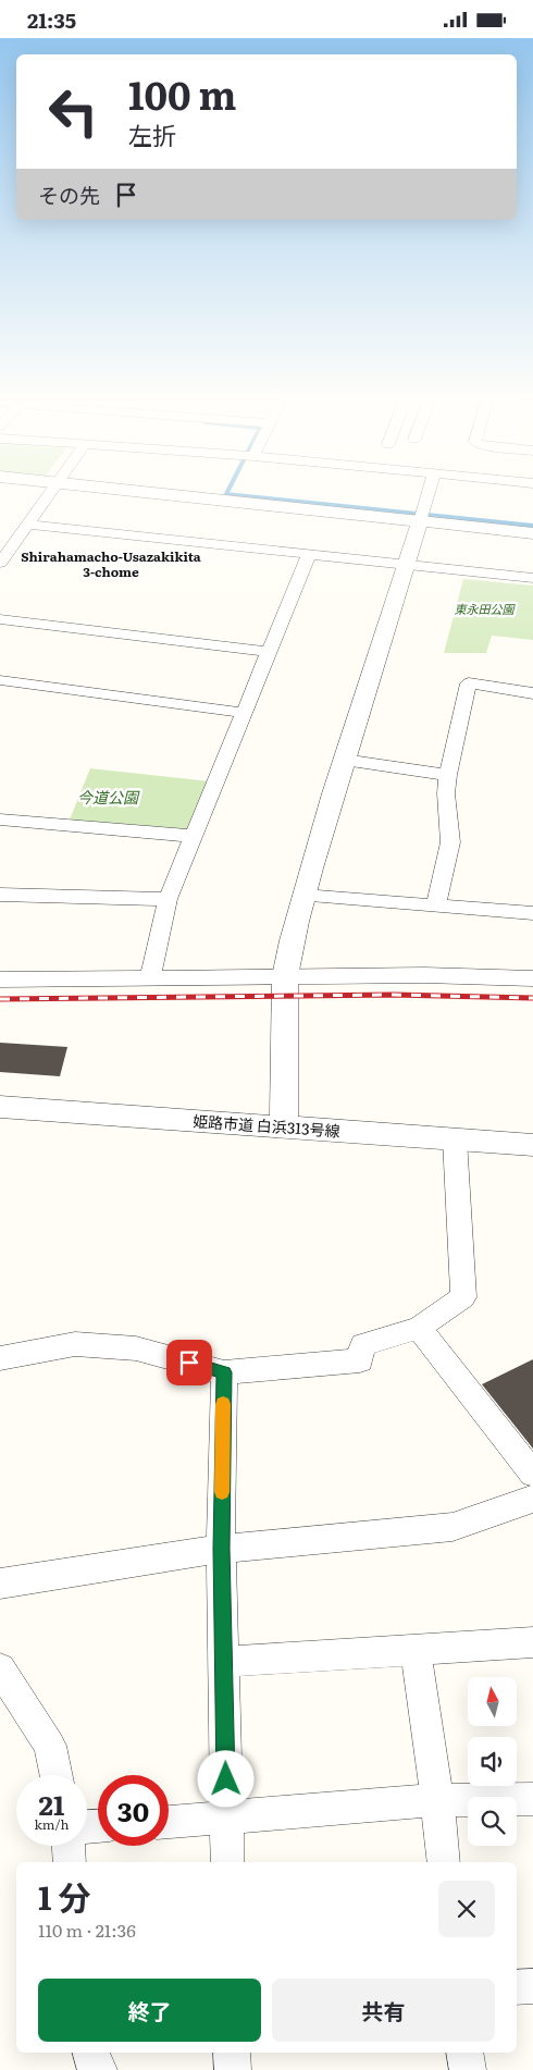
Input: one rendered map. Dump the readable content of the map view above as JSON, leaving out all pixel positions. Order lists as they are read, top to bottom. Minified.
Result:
{"streets":{"street":["姫路市道 白浜313号線"]},"districts":["Shirahamacho-Usazakikita 3-chome"],"parks":["東永田公園","今道公園"],"north":"top","page":{"status":"21:35","turn":["100 m","左折"],"then":"その先","speed":"21 km/h","limit":"30","heading":["1 分","110 m · 21:36"],"buttons":["終了","共有"]}}
